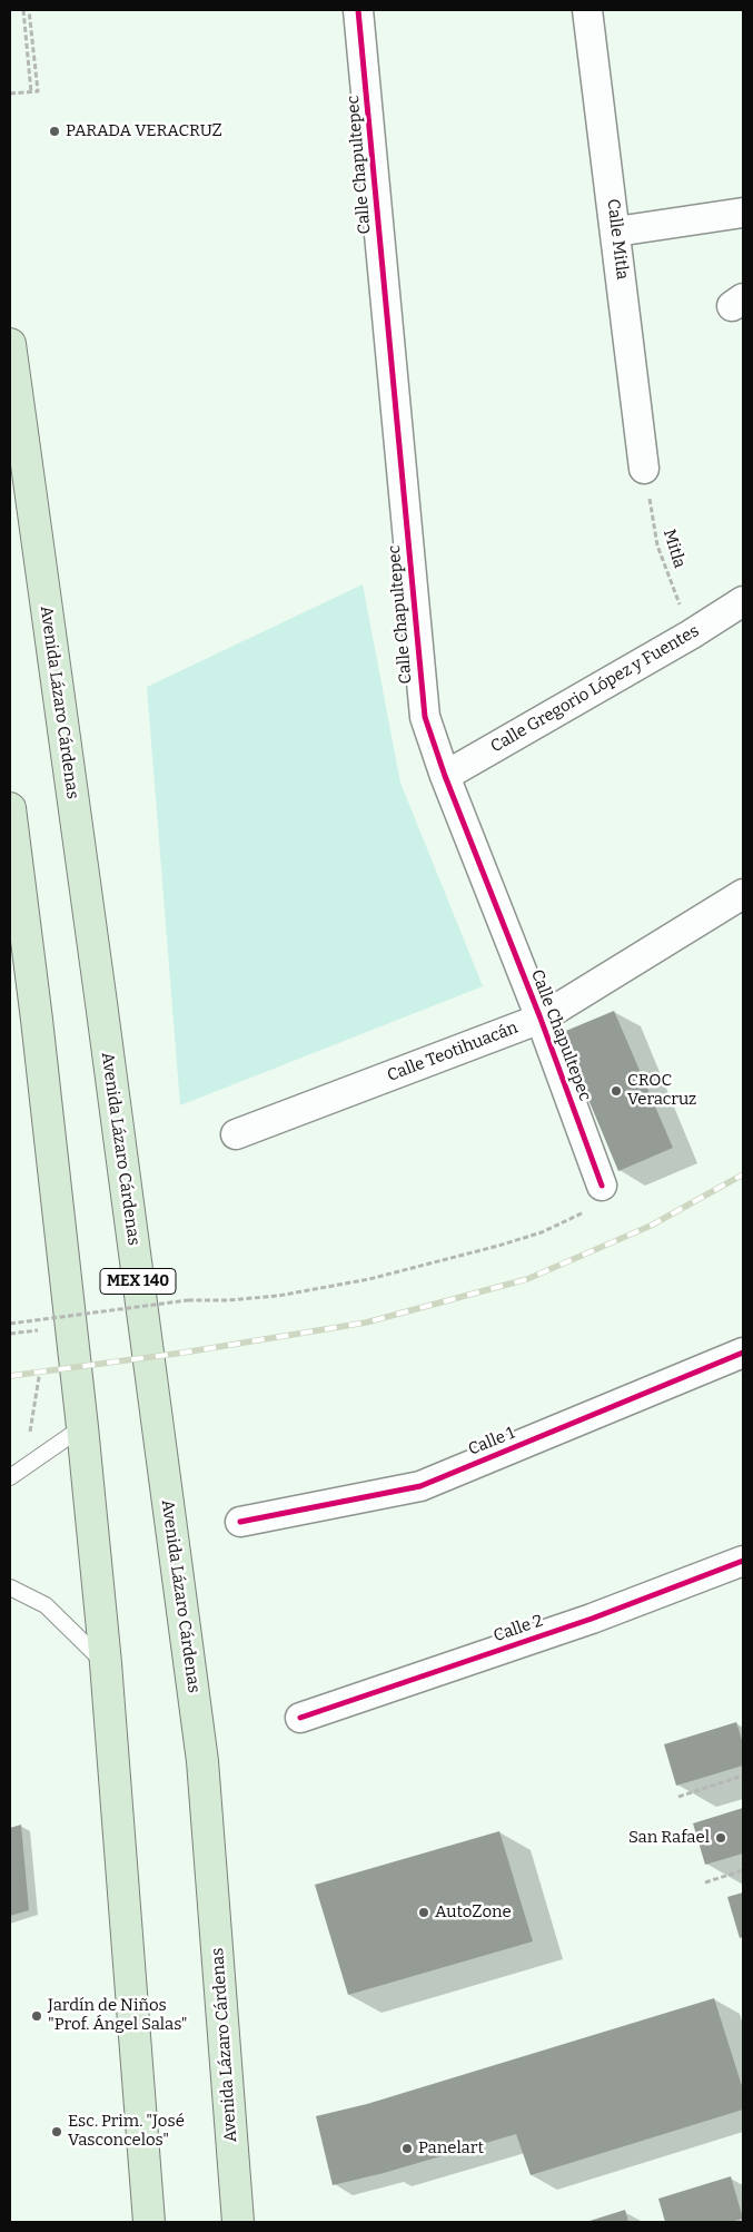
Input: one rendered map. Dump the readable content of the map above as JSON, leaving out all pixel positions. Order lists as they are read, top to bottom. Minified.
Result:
{"streets":{"highway":["Avenida Lázaro Cárdenas","MEX 140"],"street":["Calle Chapultepec","Calle Mitla","Calle Gregorio López y Fuentes","Calle Teotihuacán","Calle 1","Calle 2"],"path":["Mitla"]},"crossings":[["Calle Chapultepec","Calle Gregorio López y Fuentes"],["Calle Chapultepec","Calle Teotihuacán"],["Calle Mitla","Mitla"],["Mitla","Calle Gregorio López y Fuentes"]],"places":["PARADA VERACRUZ","CROC Veracruz","San Rafael","AutoZone","Jardín de Niños \"Prof. Ángel Salas\"","Esc. Prim. \"José Vasconcelos\"","Panelart"]}
